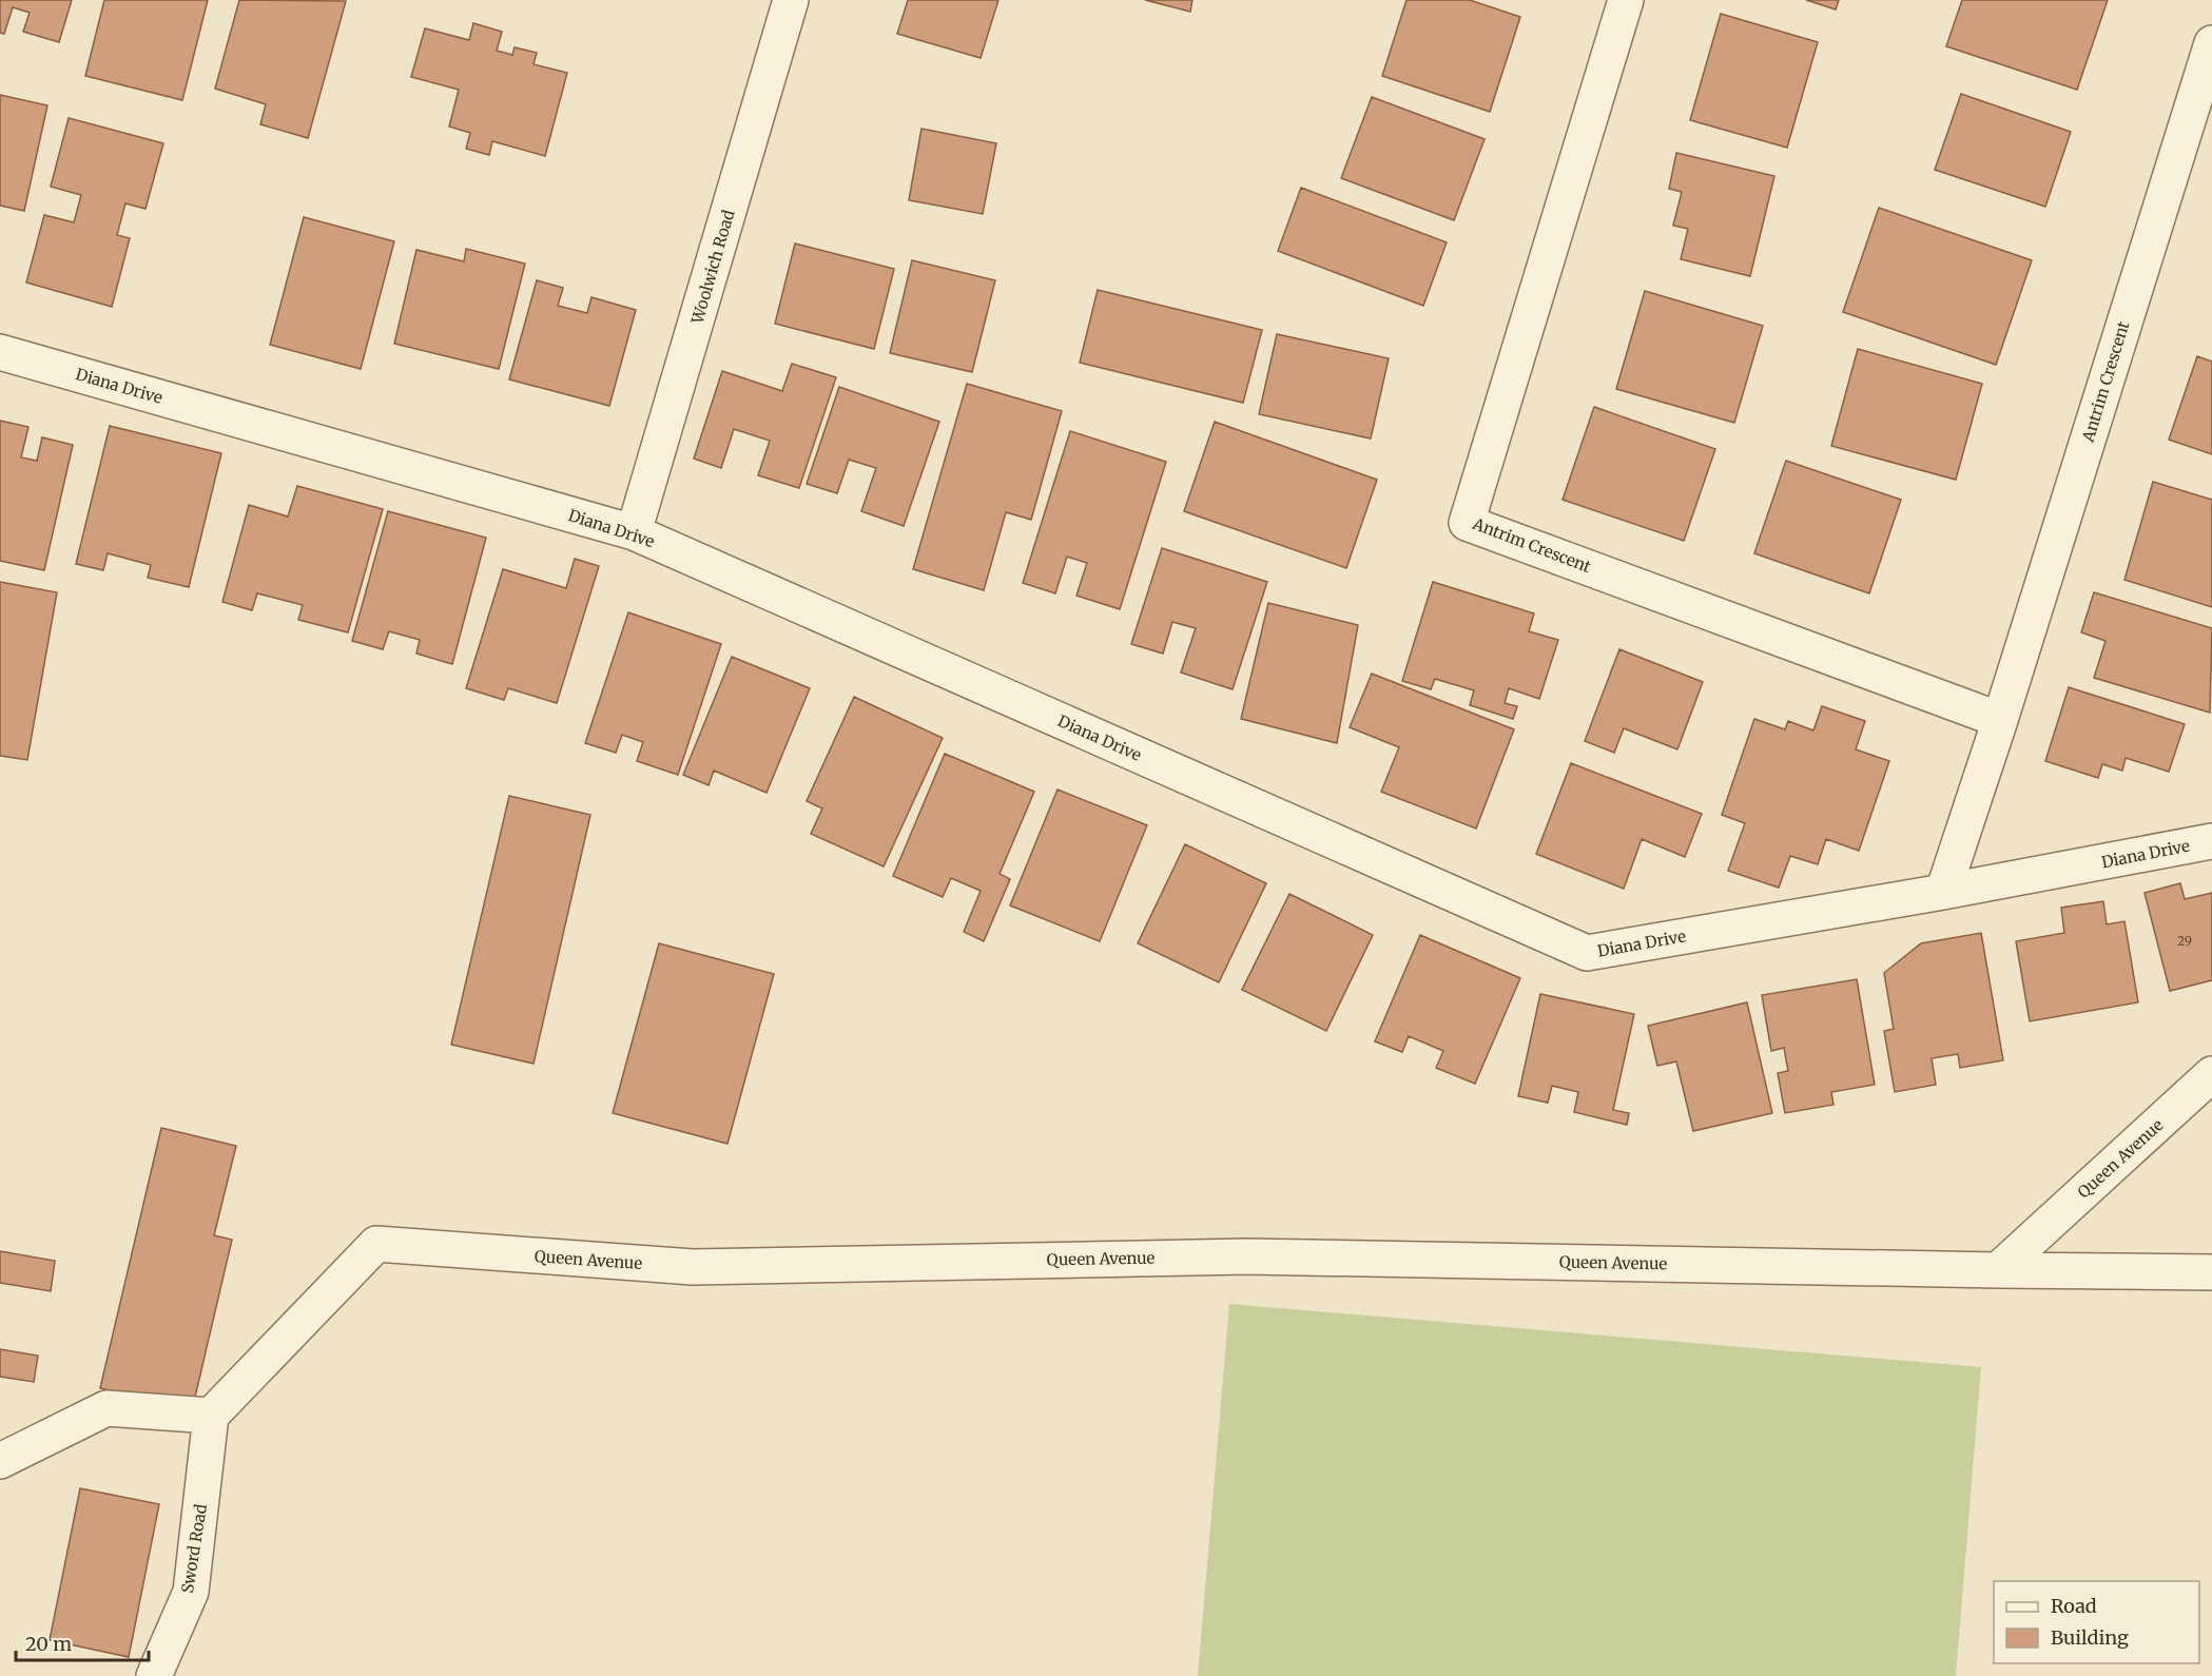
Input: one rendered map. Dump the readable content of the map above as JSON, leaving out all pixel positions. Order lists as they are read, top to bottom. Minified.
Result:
{"streets":{"street":["Woolwich Road","Antrim Crescent","Diana Drive","Queen Avenue","Sword Road"]},"crossings":[["Woolwich Road","Diana Drive"],["Antrim Crescent","Diana Drive"],["Queen Avenue","Sword Road"]],"house_numbers":["29"],"legend":["Road","Building"],"scale_bar":"20 m"}
